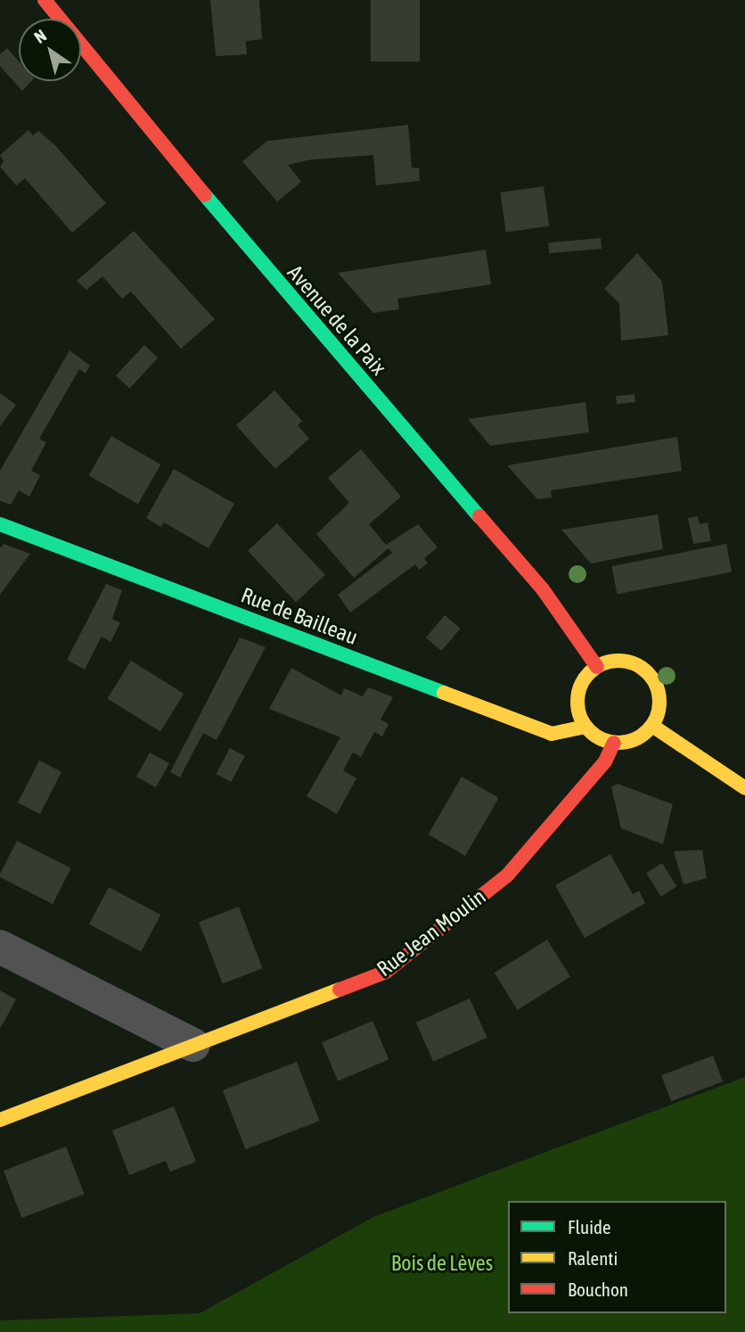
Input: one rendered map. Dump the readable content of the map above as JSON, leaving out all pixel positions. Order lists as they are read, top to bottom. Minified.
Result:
{"streets":{"street":["Avenue de la Paix","Rue de Bailleau","Rue Jean Moulin"]},"crossings":[["Avenue de la Paix","Rue de Bailleau"],["Avenue de la Paix","Rue Jean Moulin"],["Rue de Bailleau","Rue Jean Moulin"]],"parks":["Bois de Lèves"],"legend":["Fluide","Ralenti","Bouchon"],"north":"top left"}
